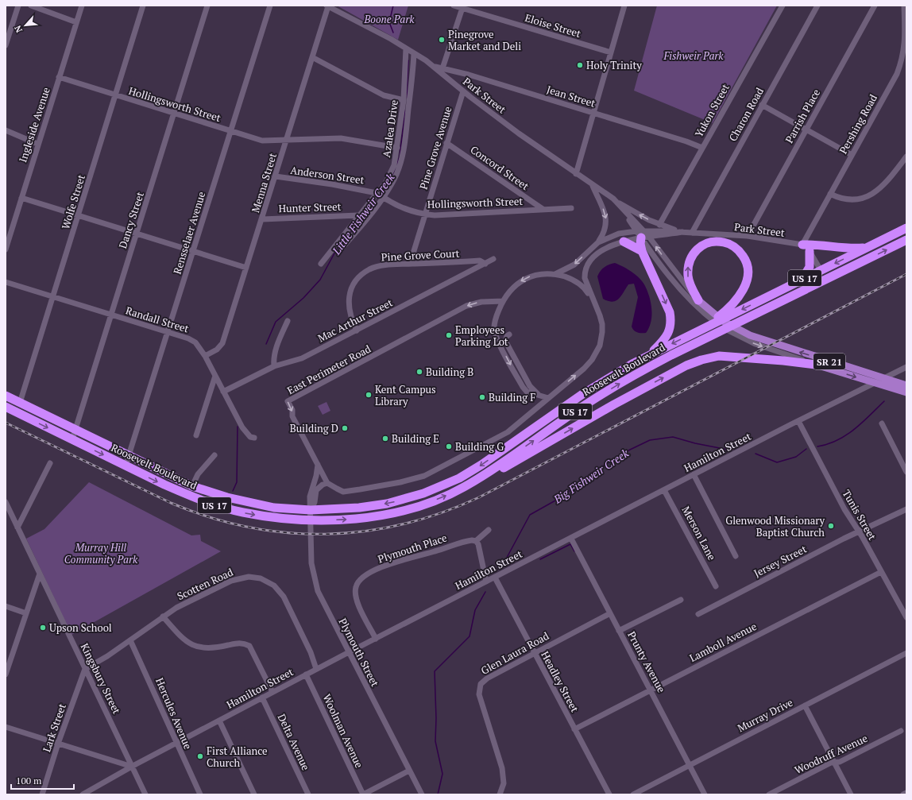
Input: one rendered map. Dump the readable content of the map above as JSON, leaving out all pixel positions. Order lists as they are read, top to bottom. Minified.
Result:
{"streets":{"highway":["US 17","Roosevelt Boulevard"],"main road":["SR 21"],"street":["Eloise Street","Park Street","Jean Street","Hollingsworth Street","Yukon Street","Charon Road","Parrish Place","Pershing Road","Ingleside Avenue","Azalea Drive","Pine Grove Avenue","Concord Street","Anderson Street","Menna Street","Wolfe Street","Hunter Street","Dancy Street","Rensselaer Avenue","Pine Grove Court","Randall Street","Mac Arthur Street","East Perimeter Road","Hamilton Street","Tunis Street","Merson Lane","Plymouth Place","Jersey Street","Scotten Road","Lamboll Avenue","Plymouth Street","Glen Laura Road","Prunty Avenue","Kingsbury Street","Headley Street","Hercules Avenue","Murray Drive","Lark Street","Woolman Avenue","Delta Avenue","Woodruff Avenue"]},"crossings":[["Park Street","Jean Street"],["Park Street","Charon Road"],["Park Street","Parrish Place"],["Park Street","Pershing Road"],["Park Street","Azalea Drive"],["Park Street","Pine Grove Avenue"],["Park Street","Menna Street"],["Park Street","SR 21"],["Jean Street","Yukon Street"],["Hollingsworth Street","Ingleside Avenue"],["Hollingsworth Street","Azalea Drive"],["Hollingsworth Street","Pine Grove Avenue"],["Hollingsworth Street","Concord Street"],["Hollingsworth Street","Menna Street"],["Hollingsworth Street","Wolfe Street"],["Hollingsworth Street","Dancy Street"],["Hollingsworth Street","Rensselaer Avenue"],["Azalea Drive","Anderson Street"],["Azalea Drive","Hunter Street"],["Pine Grove Avenue","Concord Street"],["Pine Grove Avenue","Pine Grove Court"],["Anderson Street","Menna Street"],["Menna Street","Hunter Street"],["Menna Street","Randall Street"],["Wolfe Street","Randall Street"],["Wolfe Street","Roosevelt Boulevard"],["Dancy Street","Randall Street"],["Dancy Street","Roosevelt Boulevard"],["Rensselaer Avenue","Randall Street"],["Rensselaer Avenue","Roosevelt Boulevard"],["Pine Grove Court","Mac Arthur Street"],["Randall Street","Mac Arthur Street"],["Roosevelt Boulevard","Plymouth Street"],["Hamilton Street","Tunis Street"],["Hamilton Street","Merson Lane"],["Hamilton Street","Plymouth Place"],["Hamilton Street","Scotten Road"],["Hamilton Street","Plymouth Street"],["Hamilton Street","Prunty Avenue"],["Hamilton Street","Kingsbury Street"],["Hamilton Street","Headley Street"],["Hamilton Street","Hercules Avenue"],["Hamilton Street","Woolman Avenue"],["Hamilton Street","Delta Avenue"],["Tunis Street","Jersey Street"],["Tunis Street","Lamboll Avenue"],["Scotten Road","Kingsbury Street"],["Scotten Road","Hercules Avenue"],["Scotten Road","Lark Street"],["Lamboll Avenue","Prunty Avenue"],["Lamboll Avenue","Headley Street"],["Glen Laura Road","Prunty Avenue"],["Glen Laura Road","Headley Street"],["Prunty Avenue","Murray Drive"],["Kingsbury Street","Lark Street"]],"water":["Little Fishweir Creek","Big Fishweir Creek"],"parks":["Boone Park","Fishweir Park","Murray Hill Community Park"],"places":["Pinegrove Market and Deli","Holy Trinity","Employees Parking Lot","Building B","Kent Campus Library","Building F","Building D","Building E","Building G","Glenwood Missionary Baptist Church","Upson School","First Alliance Church"],"scale_bar":"100 m","north":"bottom left"}
